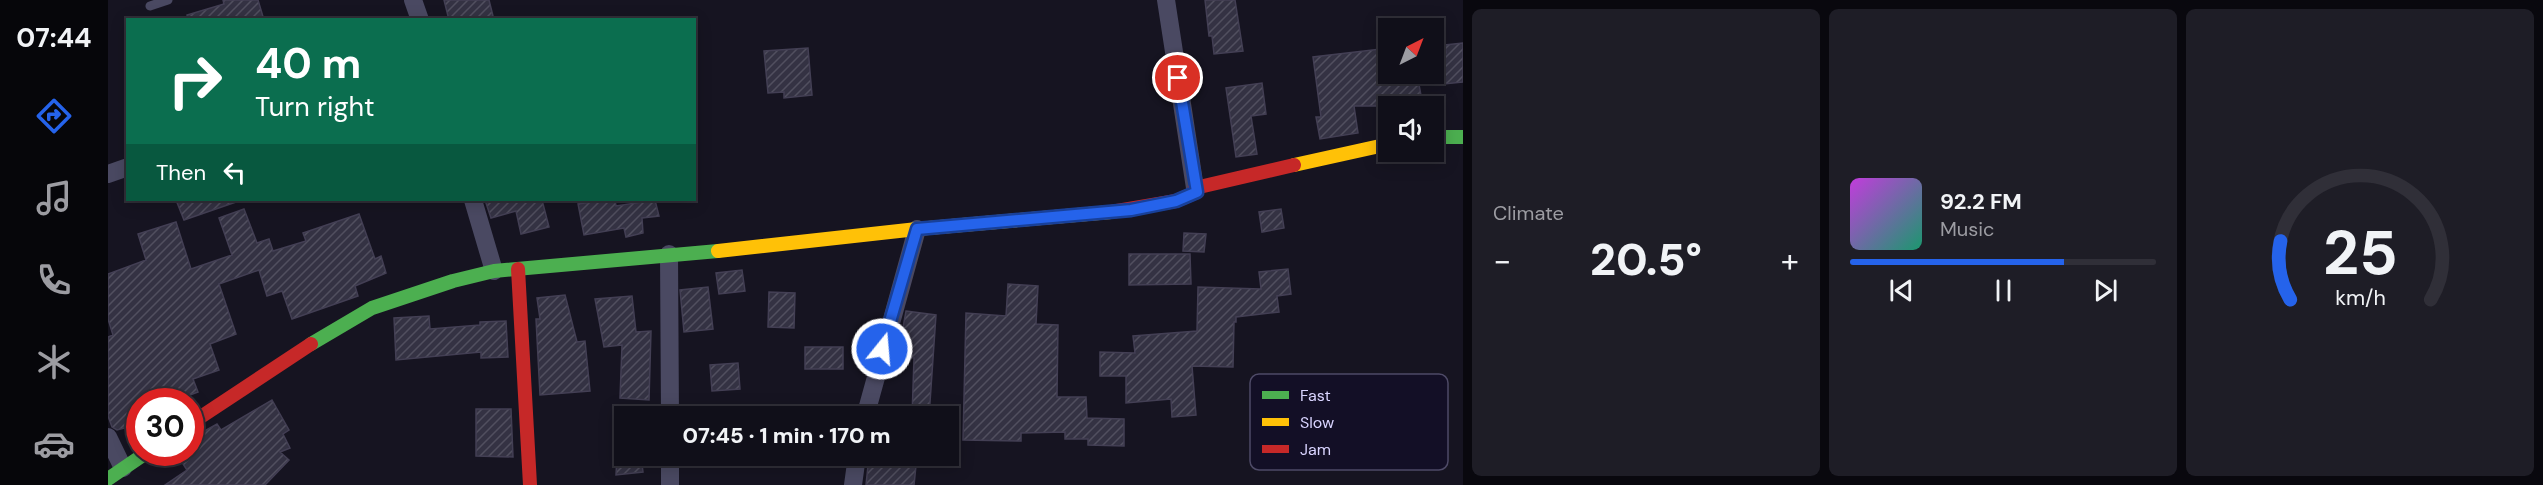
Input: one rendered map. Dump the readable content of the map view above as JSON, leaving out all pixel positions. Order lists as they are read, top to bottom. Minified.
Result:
{"legend":["Fast","Slow","Jam"],"north":"top right","page":{"tabs":"07:44","tile":"Climate","turn":["40 m","Turn right"],"then":"Then","song":["92.2 FM","Music"],"heat":["−","20.5°","+"],"limit":"30","trip":"07:45 · 1 min · 170 m","gauge":["25","km/h"]}}
